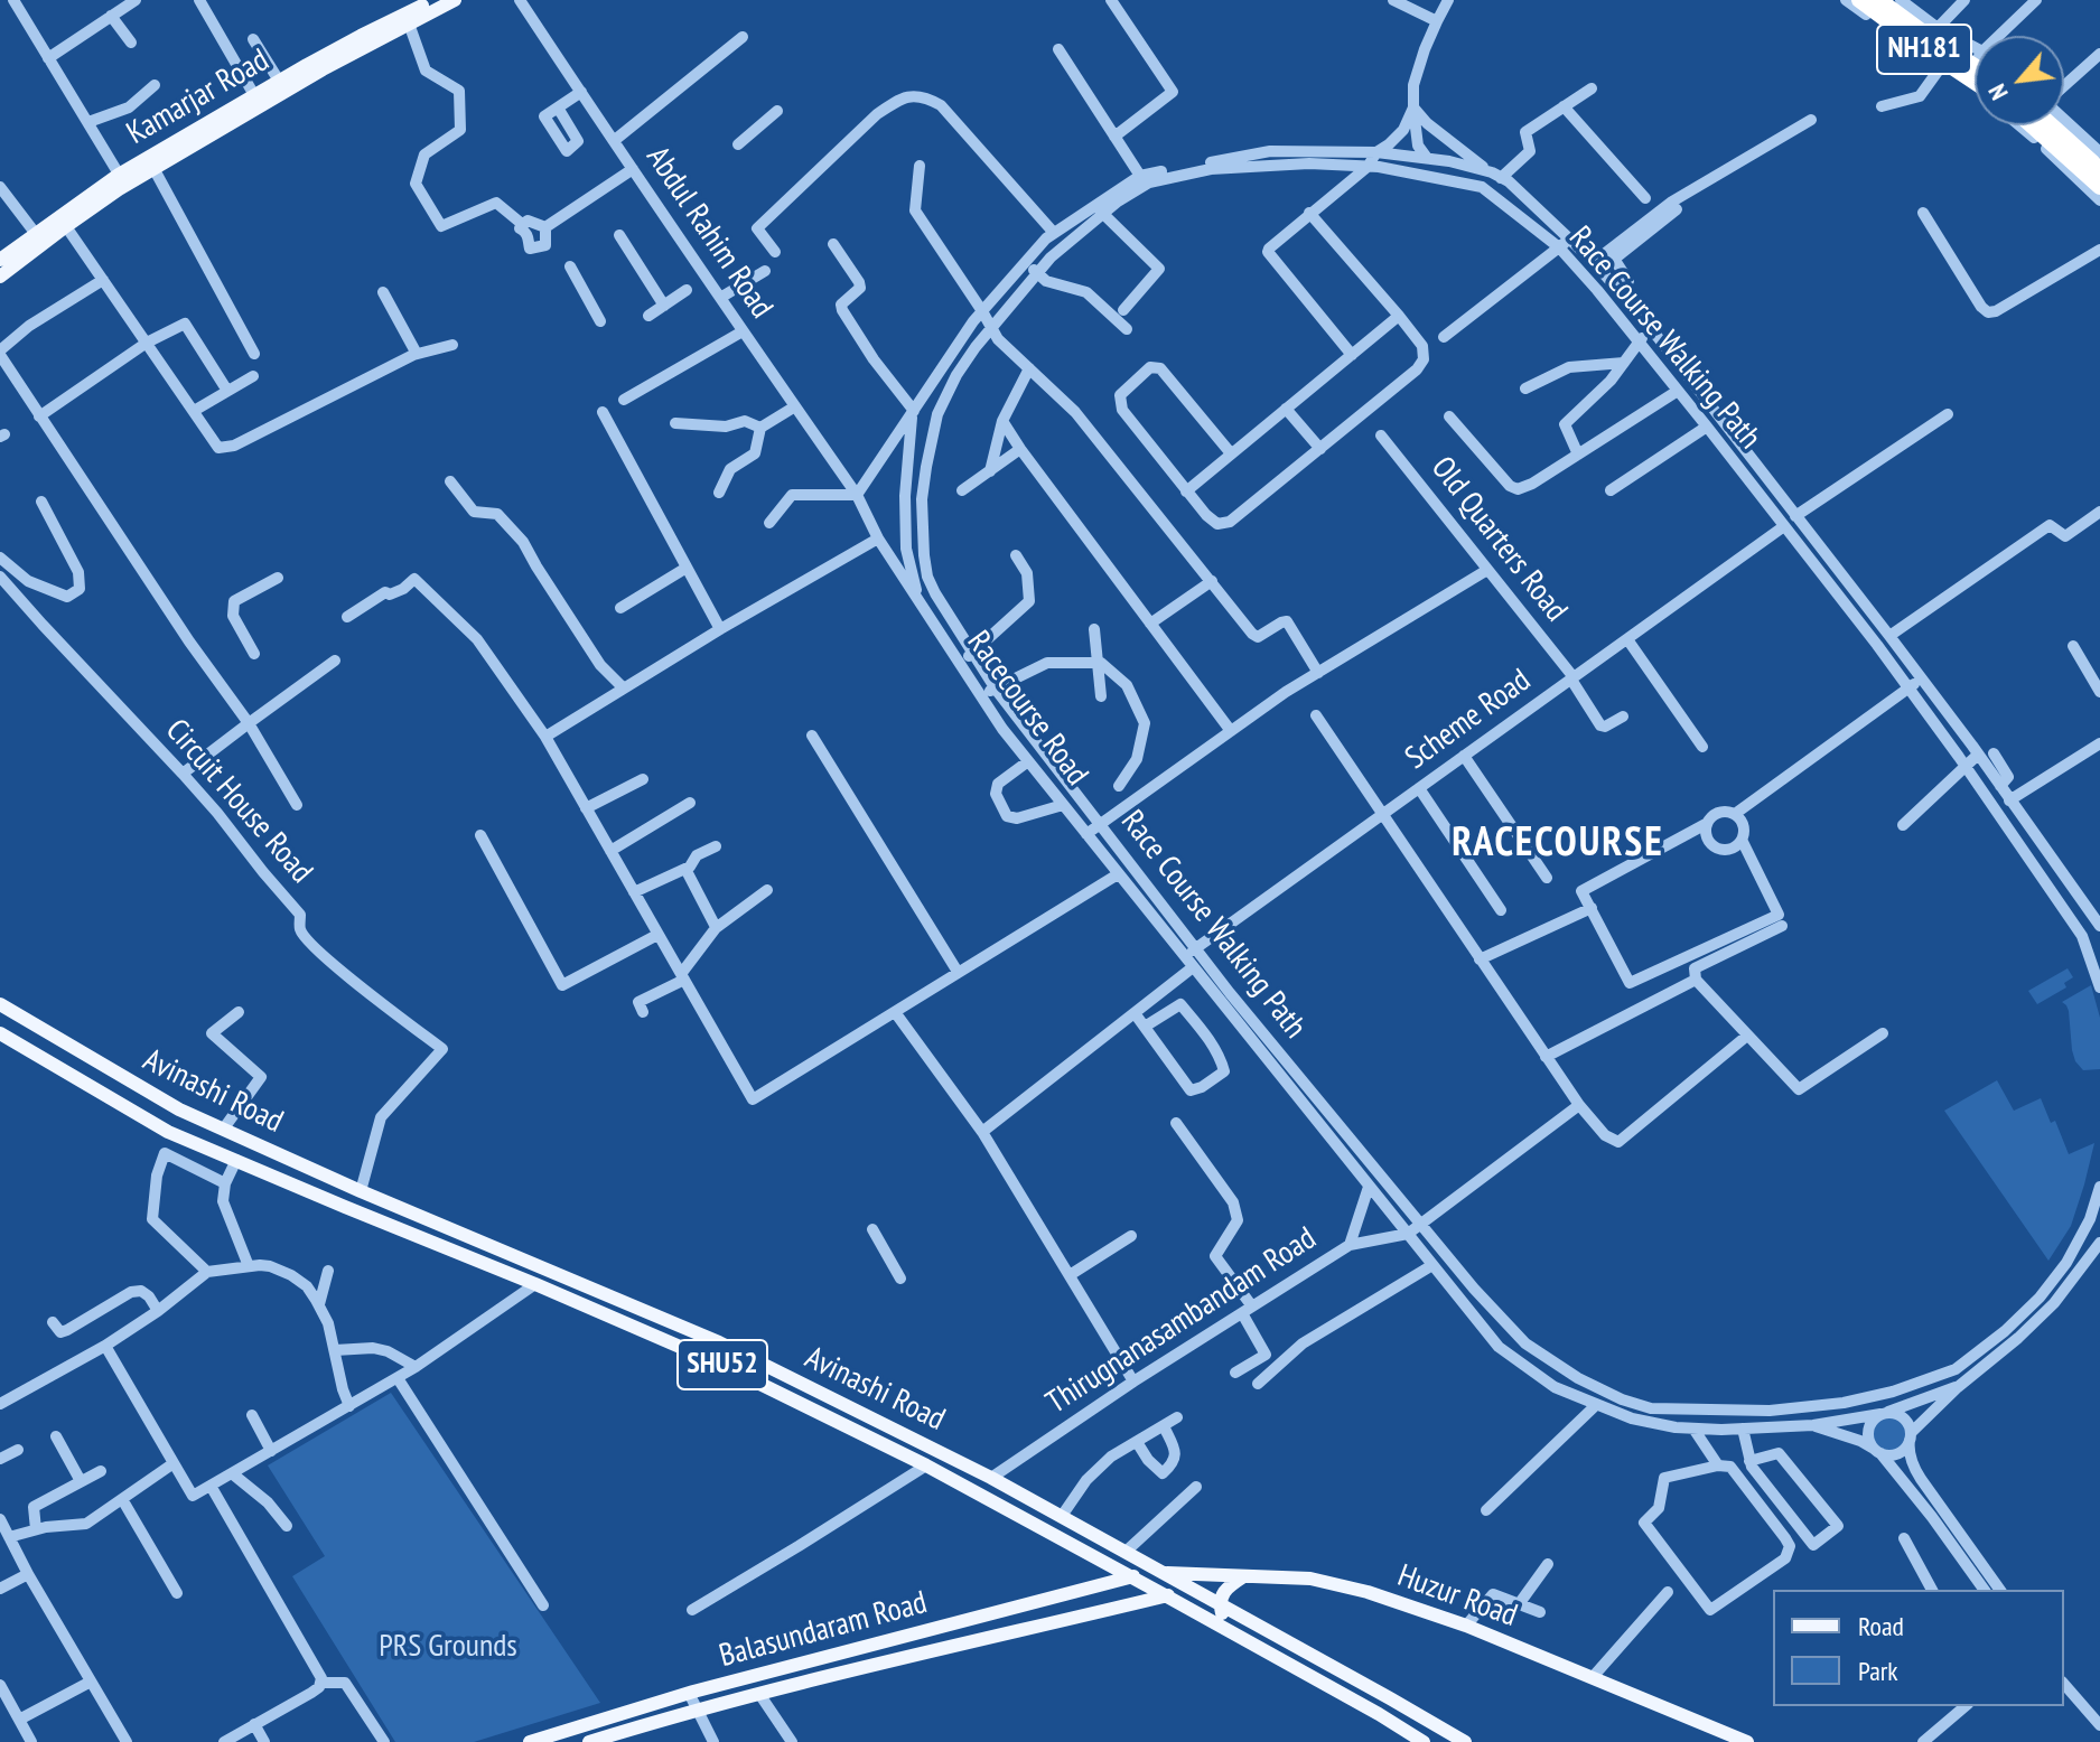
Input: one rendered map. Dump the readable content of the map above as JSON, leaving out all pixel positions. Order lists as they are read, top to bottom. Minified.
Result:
{"streets":{"highway":["NH181"],"main road":["Kamarjar Road","Avinashi Road","SHU52","Huzur Road","Balasundaram Road"],"street":["Abdul Rahim Road","Race Course Walking Path","Old Quarters Road","Racecourse Road","Scheme Road","Circuit House Road","Thirugnanasambandam Road"]},"crossings":[["Abdul Rahim Road","Racecourse Road"],["Race Course Walking Path","Scheme Road"],["Old Quarters Road","Scheme Road"],["Racecourse Road","Scheme Road"],["Racecourse Road","Thirugnanasambandam Road"],["Circuit House Road","Avinashi Road"],["Avinashi Road","Thirugnanasambandam Road"],["Avinashi Road","Huzur Road"],["Avinashi Road","Balasundaram Road"],["Huzur Road","Balasundaram Road"]],"districts":["RACECOURSE"],"parks":["PRS Grounds"],"legend":["Road","Park"],"north":"bottom left"}
